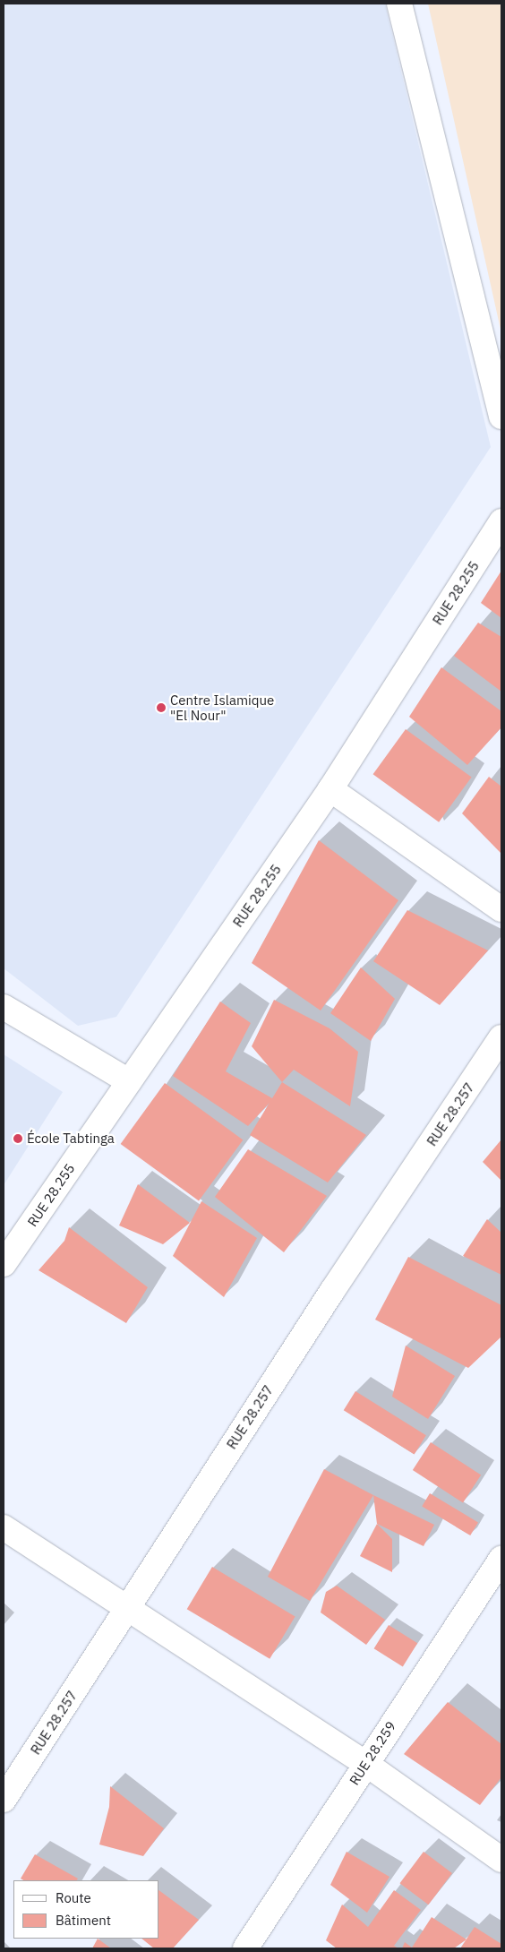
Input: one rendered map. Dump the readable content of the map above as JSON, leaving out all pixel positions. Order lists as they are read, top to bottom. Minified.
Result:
{"streets":{"street":["RUE 28.255","RUE 28.257","RUE 28.259"]},"places":["Centre Islamique \"El Nour\"","École Tabtinga"],"legend":["Route","Bâtiment"]}
